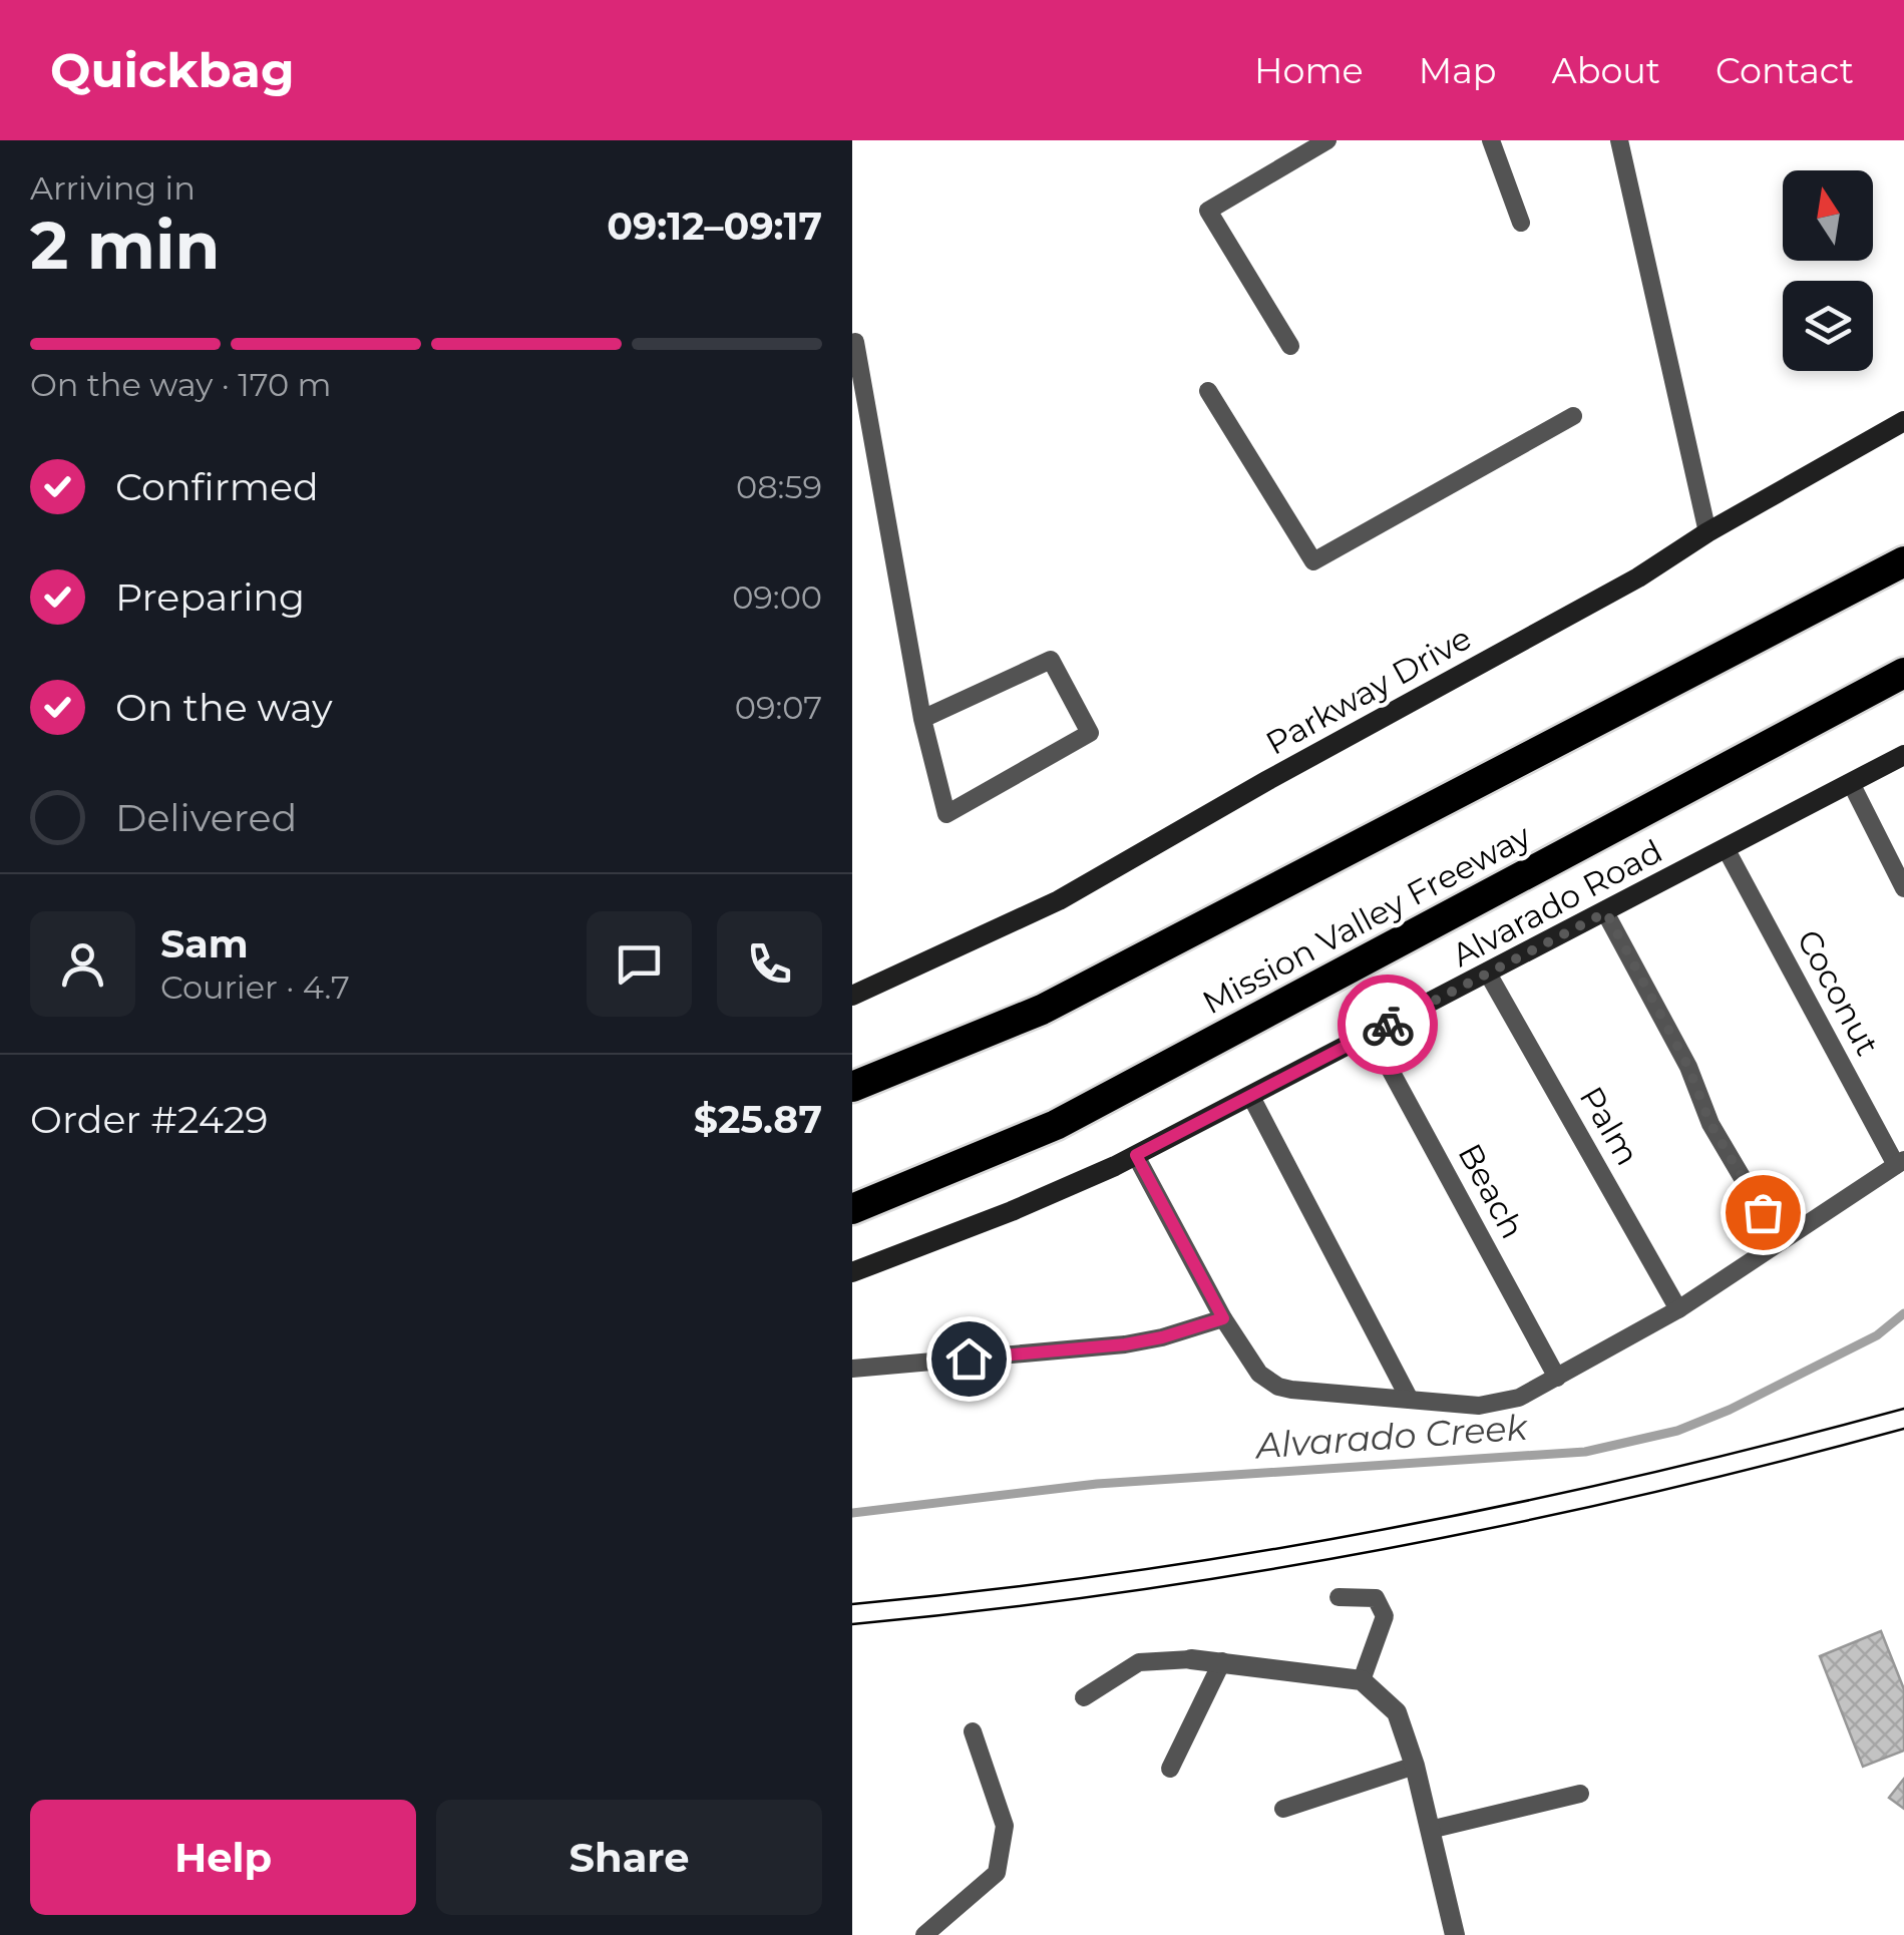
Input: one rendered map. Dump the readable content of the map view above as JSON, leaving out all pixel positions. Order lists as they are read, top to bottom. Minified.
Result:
{"streets":{"highway":["Mission Valley Freeway"],"street":["Parkway Drive","Alvarado Road"],"lane":["Coconut","Palm","Beach"]},"crossings":[["Alvarado Road","Coconut"],["Alvarado Road","Palm"],["Alvarado Road","Beach"]],"water":["Alvarado Creek"],"north":"top","page":{"header":"Quickbag","nav":["Home","Map","About","Contact"],"heading":["2 min","Arriving in","09:12–09:17"],"panel":["Sam","Courier · 4.7","Order #2429","$25.87"],"bar":"On the way · 170 m","list":[["Confirmed","08:59"],["Preparing","09:00"],["On the way","09:07"],"Delivered"],"buttons":["Help","Share"]}}
